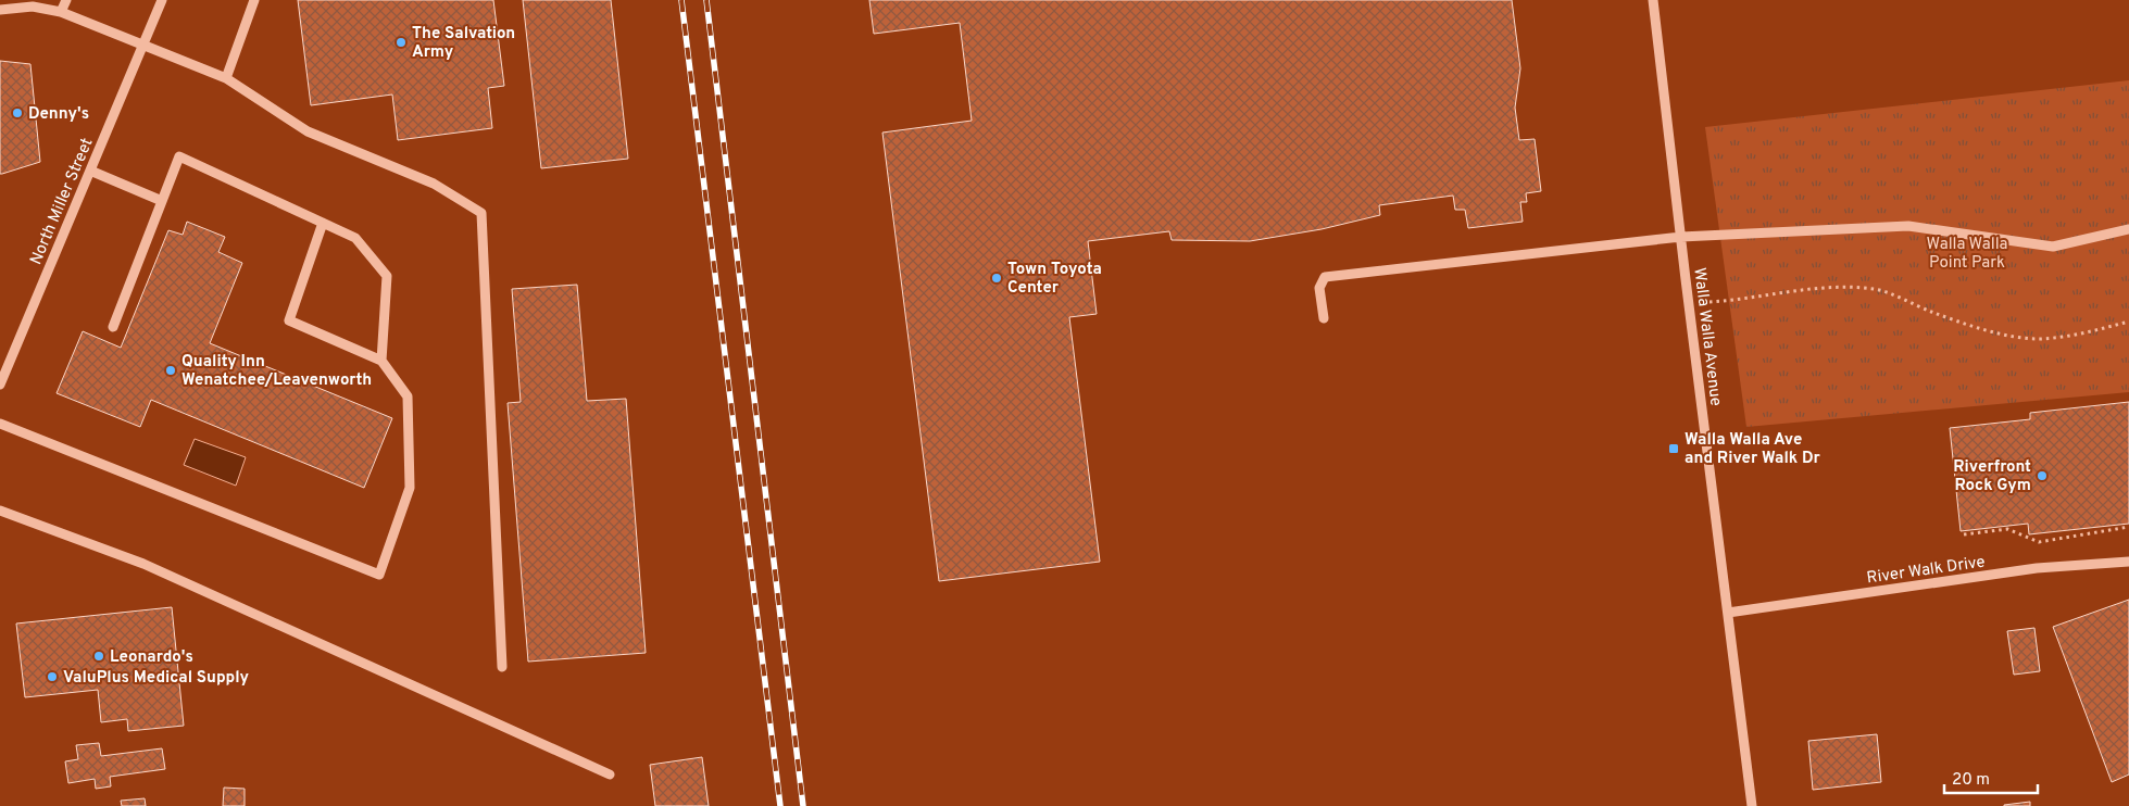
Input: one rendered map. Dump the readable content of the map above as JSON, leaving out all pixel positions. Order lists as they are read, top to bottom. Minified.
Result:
{"streets":{"street":["North Miller Street","Walla Walla Avenue","River Walk Drive"]},"crossings":[["Walla Walla Avenue","River Walk Drive"]],"parks":["Walla Walla Point Park"],"places":{"other":["The Salvation Army","Denny's","Town Toyota Center","Quality Inn Wenatchee/Leavenworth","Riverfront Rock Gym","Leonardo's","ValuPlus Medical Supply"],"transit":["Walla Walla Ave and River Walk Dr"]},"scale_bar":"20 m"}
